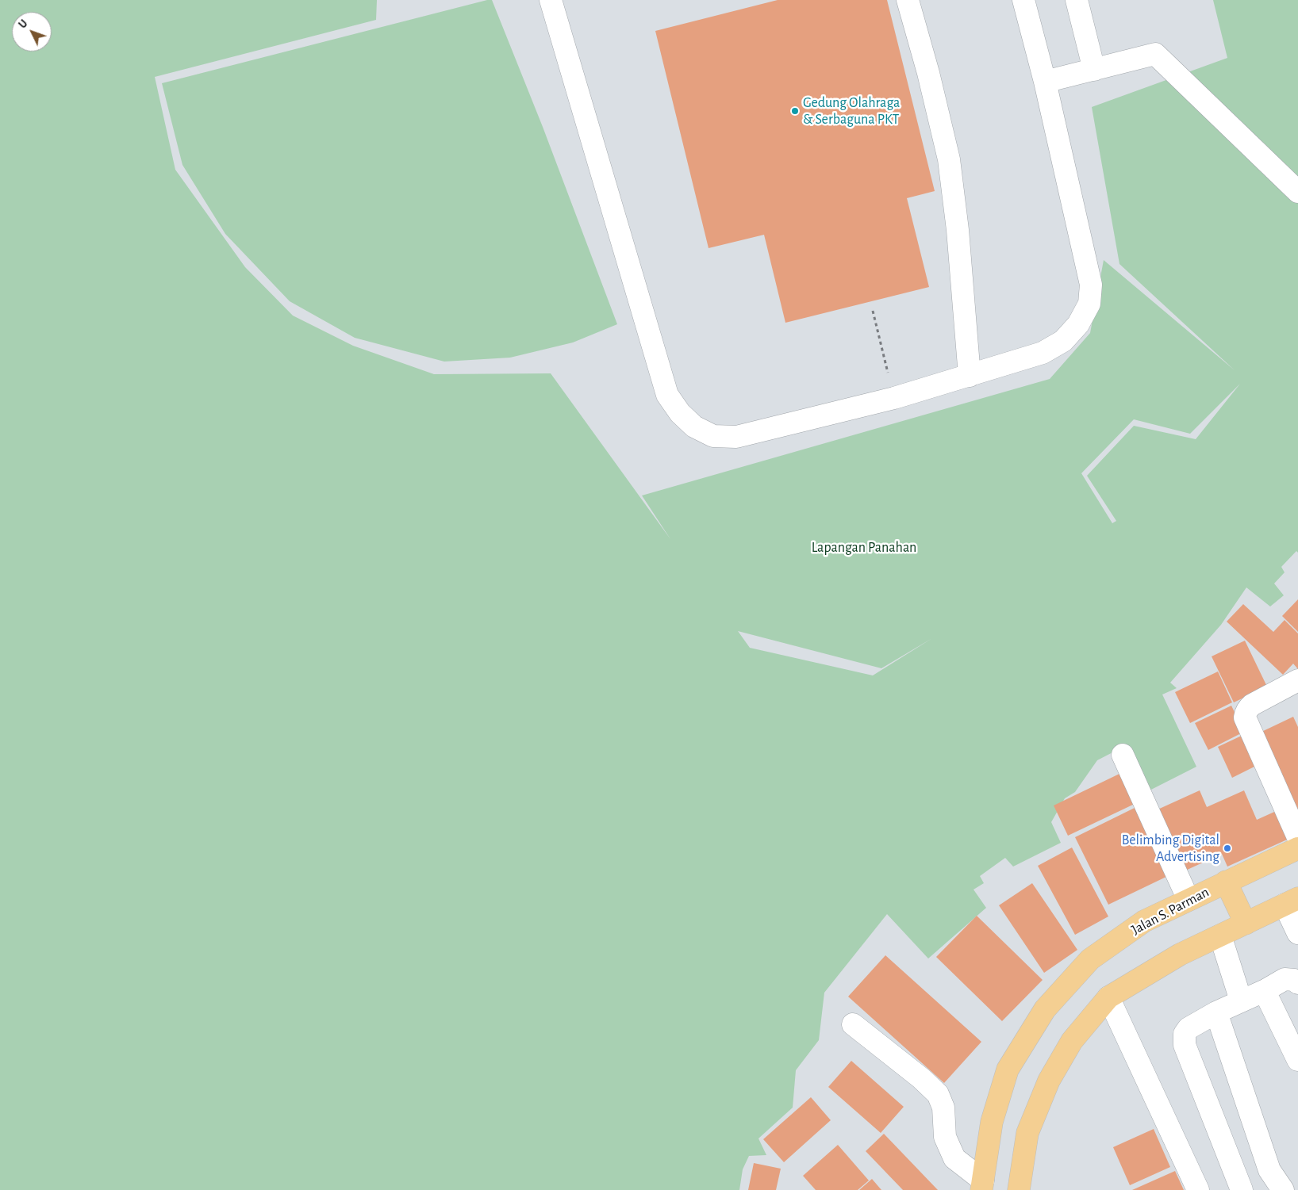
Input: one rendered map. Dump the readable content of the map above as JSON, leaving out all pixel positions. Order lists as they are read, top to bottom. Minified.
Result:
{"streets":{"main road":["Jalan S. Parman"]},"parks":["Lapangan Panahan"],"places":["Gedung Olahraga & Serbaguna PKT","Belimbing Digital Advertising"],"north":"top left"}
